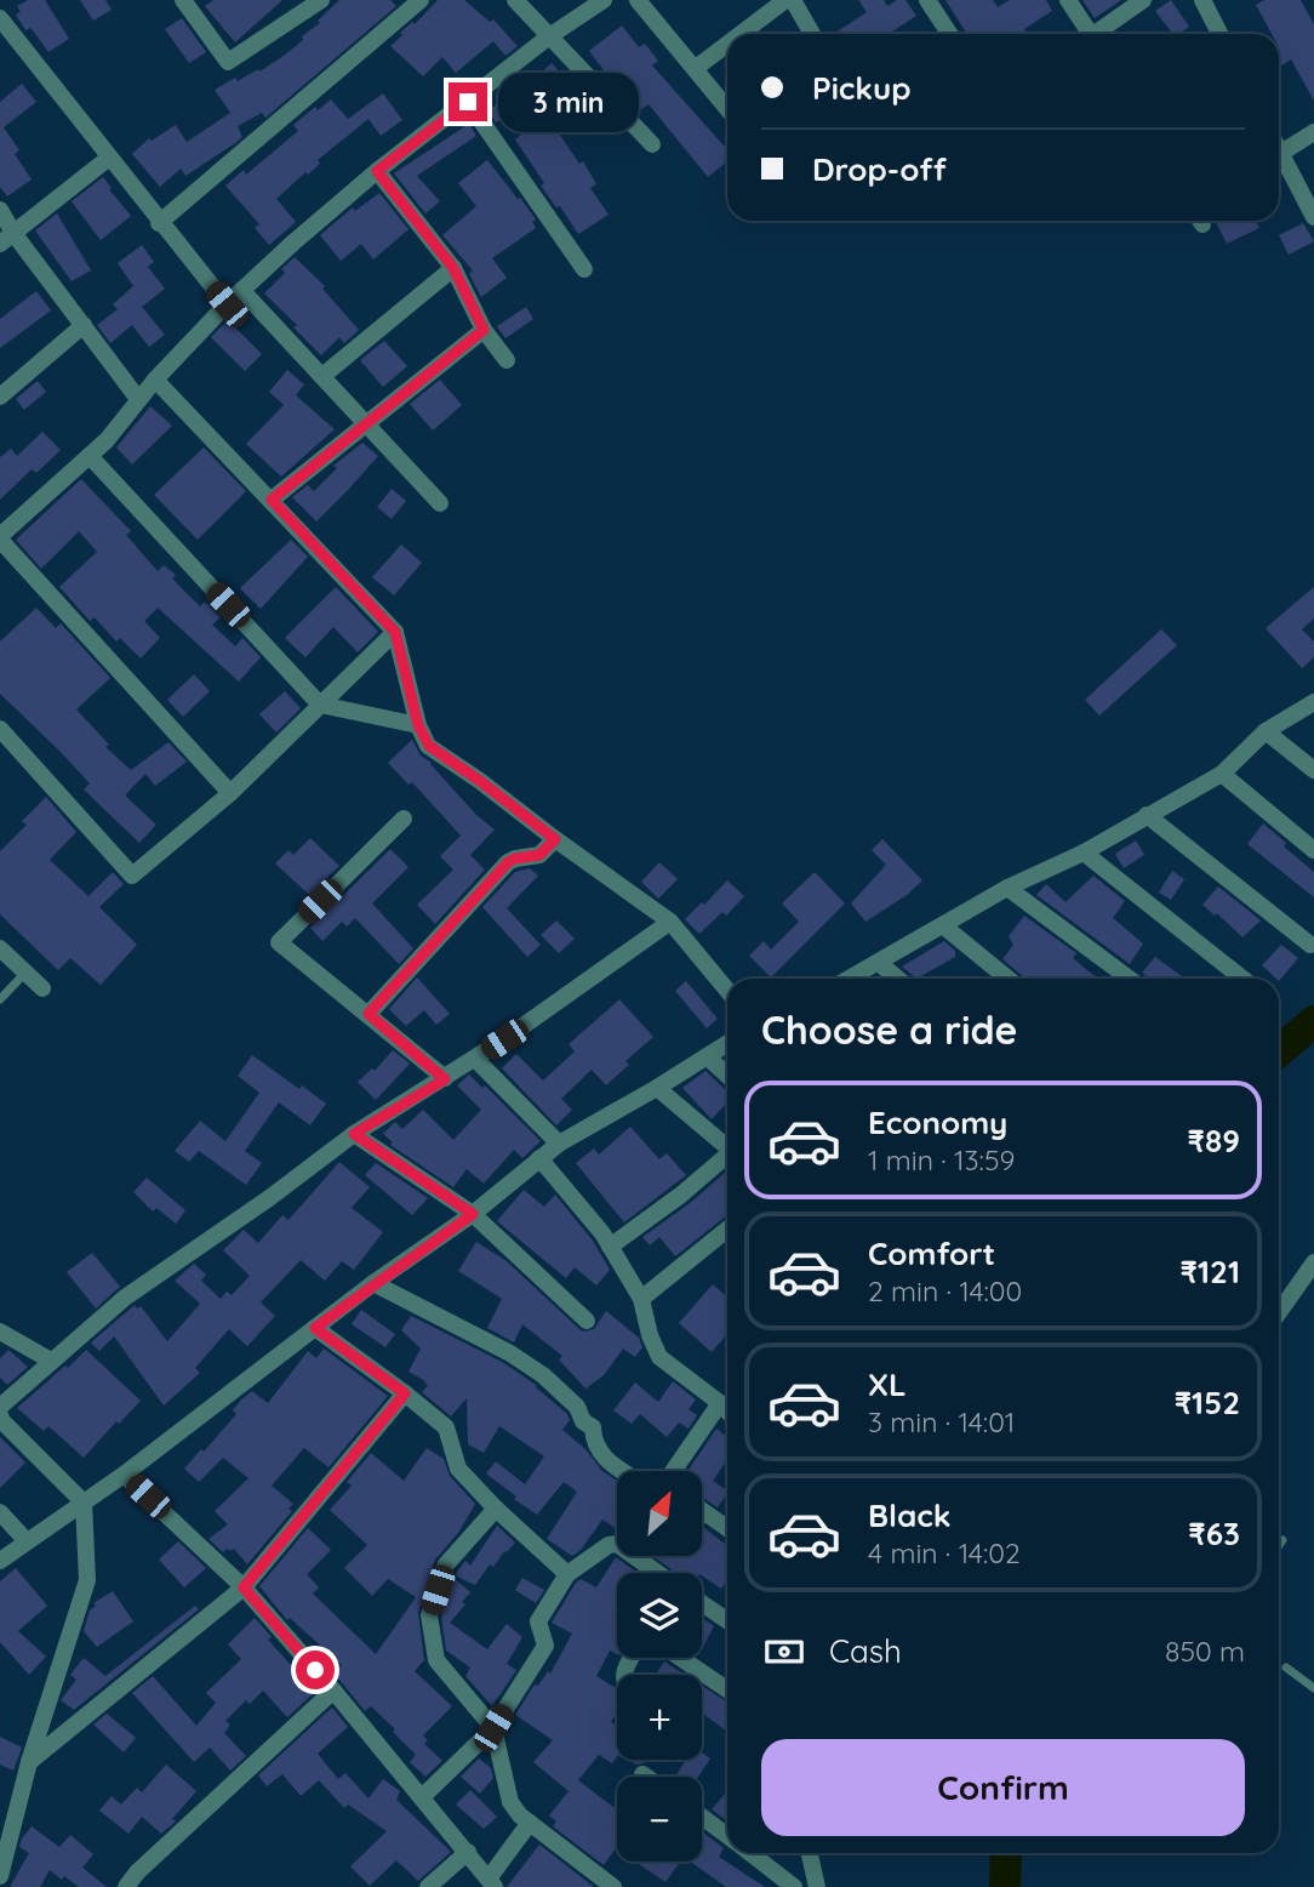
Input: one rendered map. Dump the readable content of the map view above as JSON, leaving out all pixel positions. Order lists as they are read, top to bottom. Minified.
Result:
{"north":"top right","page":{"banner":["Pickup","Drop-off"],"bubble":"3 min","heading":"Choose a ride","list":[{"name":"Economy","note":"1 min · 13:59","value":"₹89"},{"name":"Comfort","note":"2 min · 14:00","value":"₹121"},{"name":"XL","note":"3 min · 14:01","value":"₹152"},{"name":"Black","note":"4 min · 14:02","value":"₹63"}],"map_buttons":["+","−"],"pay":["Cash","850 m"],"buttons":"Confirm"}}
